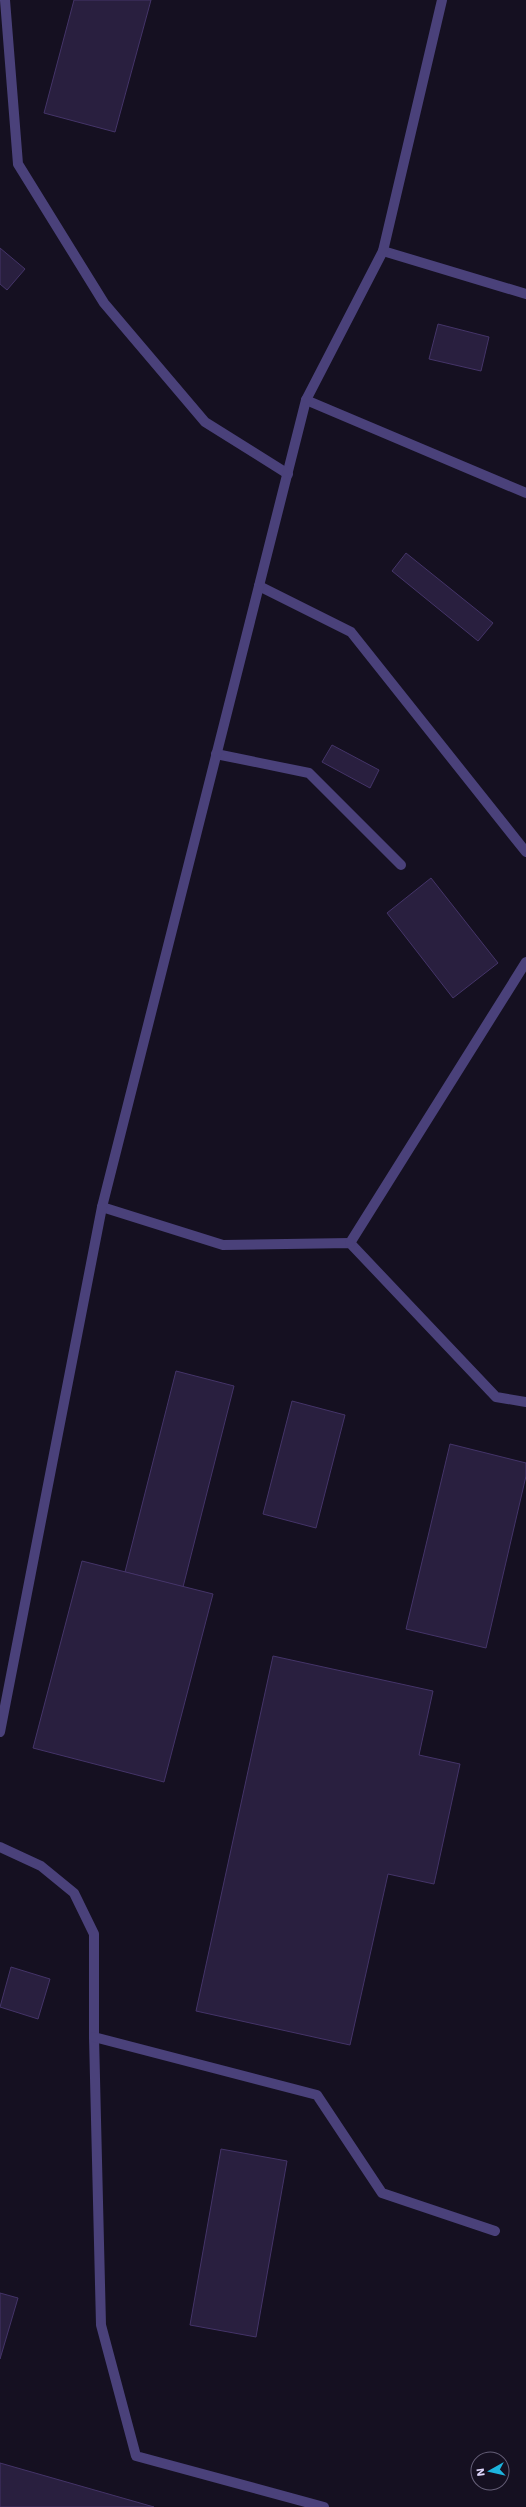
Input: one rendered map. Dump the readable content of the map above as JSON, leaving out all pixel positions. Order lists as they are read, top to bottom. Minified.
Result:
{"north":"left"}
